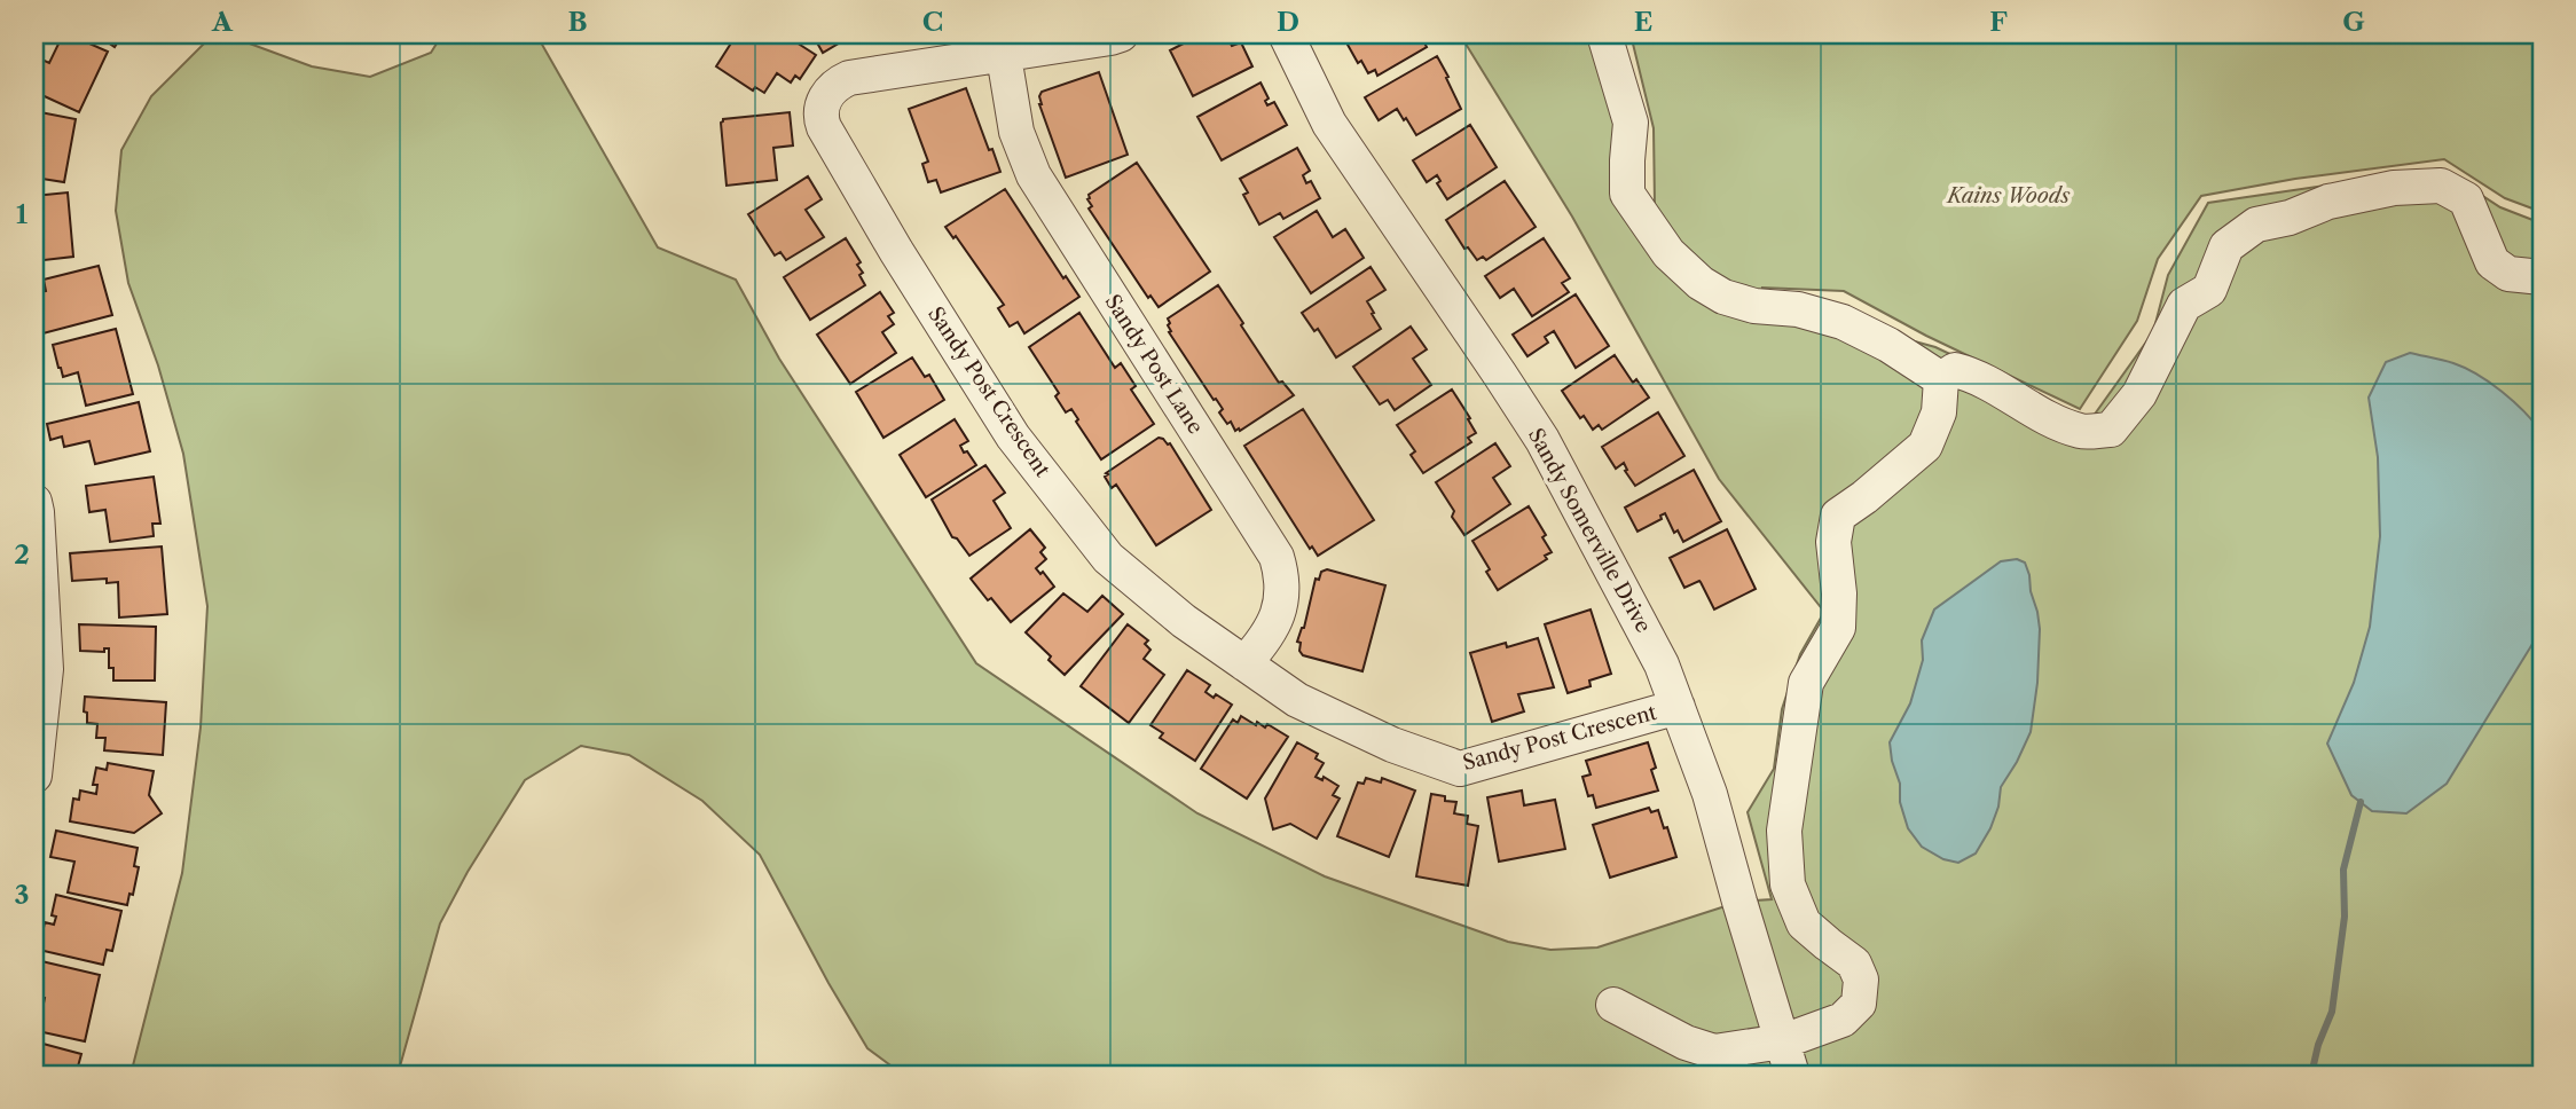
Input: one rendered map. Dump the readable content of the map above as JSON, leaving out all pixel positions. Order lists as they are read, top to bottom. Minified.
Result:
{"streets":{"street":["Sandy Post Lane","Sandy Post Crescent","Sandy Somerville Drive"]},"crossings":[["Sandy Post Lane","Sandy Post Crescent"],["Sandy Post Crescent","Sandy Somerville Drive"]],"parks":["Kains Woods"],"grid":{"columns":["A","B","C","D","E","F","G"],"rows":["1","2","3"]}}
